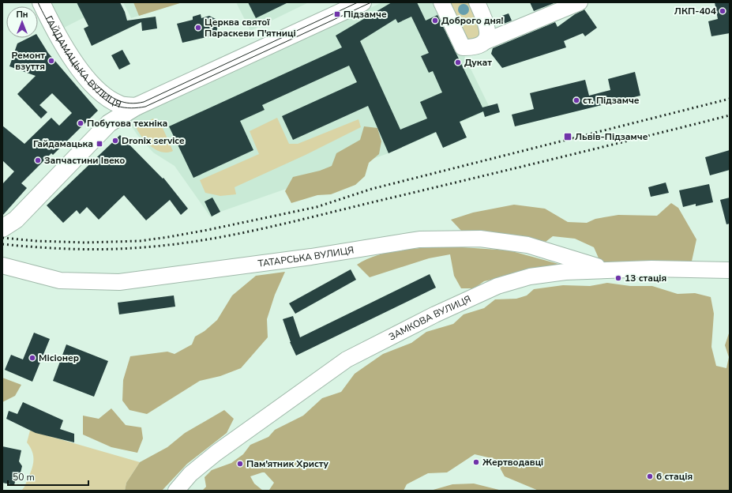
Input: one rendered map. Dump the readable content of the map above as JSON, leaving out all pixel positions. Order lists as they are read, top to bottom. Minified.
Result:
{"streets":{"main road":["ГАЙДАМАЦЬКА ВУЛИЦЯ"],"street":["ТАТАРСЬКА ВУЛИЦЯ","ЗАМКОВА ВУЛИЦЯ"]},"crossings":[["ТАТАРСЬКА ВУЛИЦЯ","ЗАМКОВА ВУЛИЦЯ"]],"places":{"other":["ЛКП-404","Доброго дня!","Церква святої Параскеви П'ятниці","Ремонт взуття","Дукат","ст. Підзамче","Побутова техніка","Dronix service","Запчастини Івеко","13 стація","Місіонер","Жертводавцi","Пам'ятник Христу","6 стація"],"transit":["Підзамче","Львів-Підзамче","Гайдамацька"]},"scale_bar":"50 m","north":"top"}
